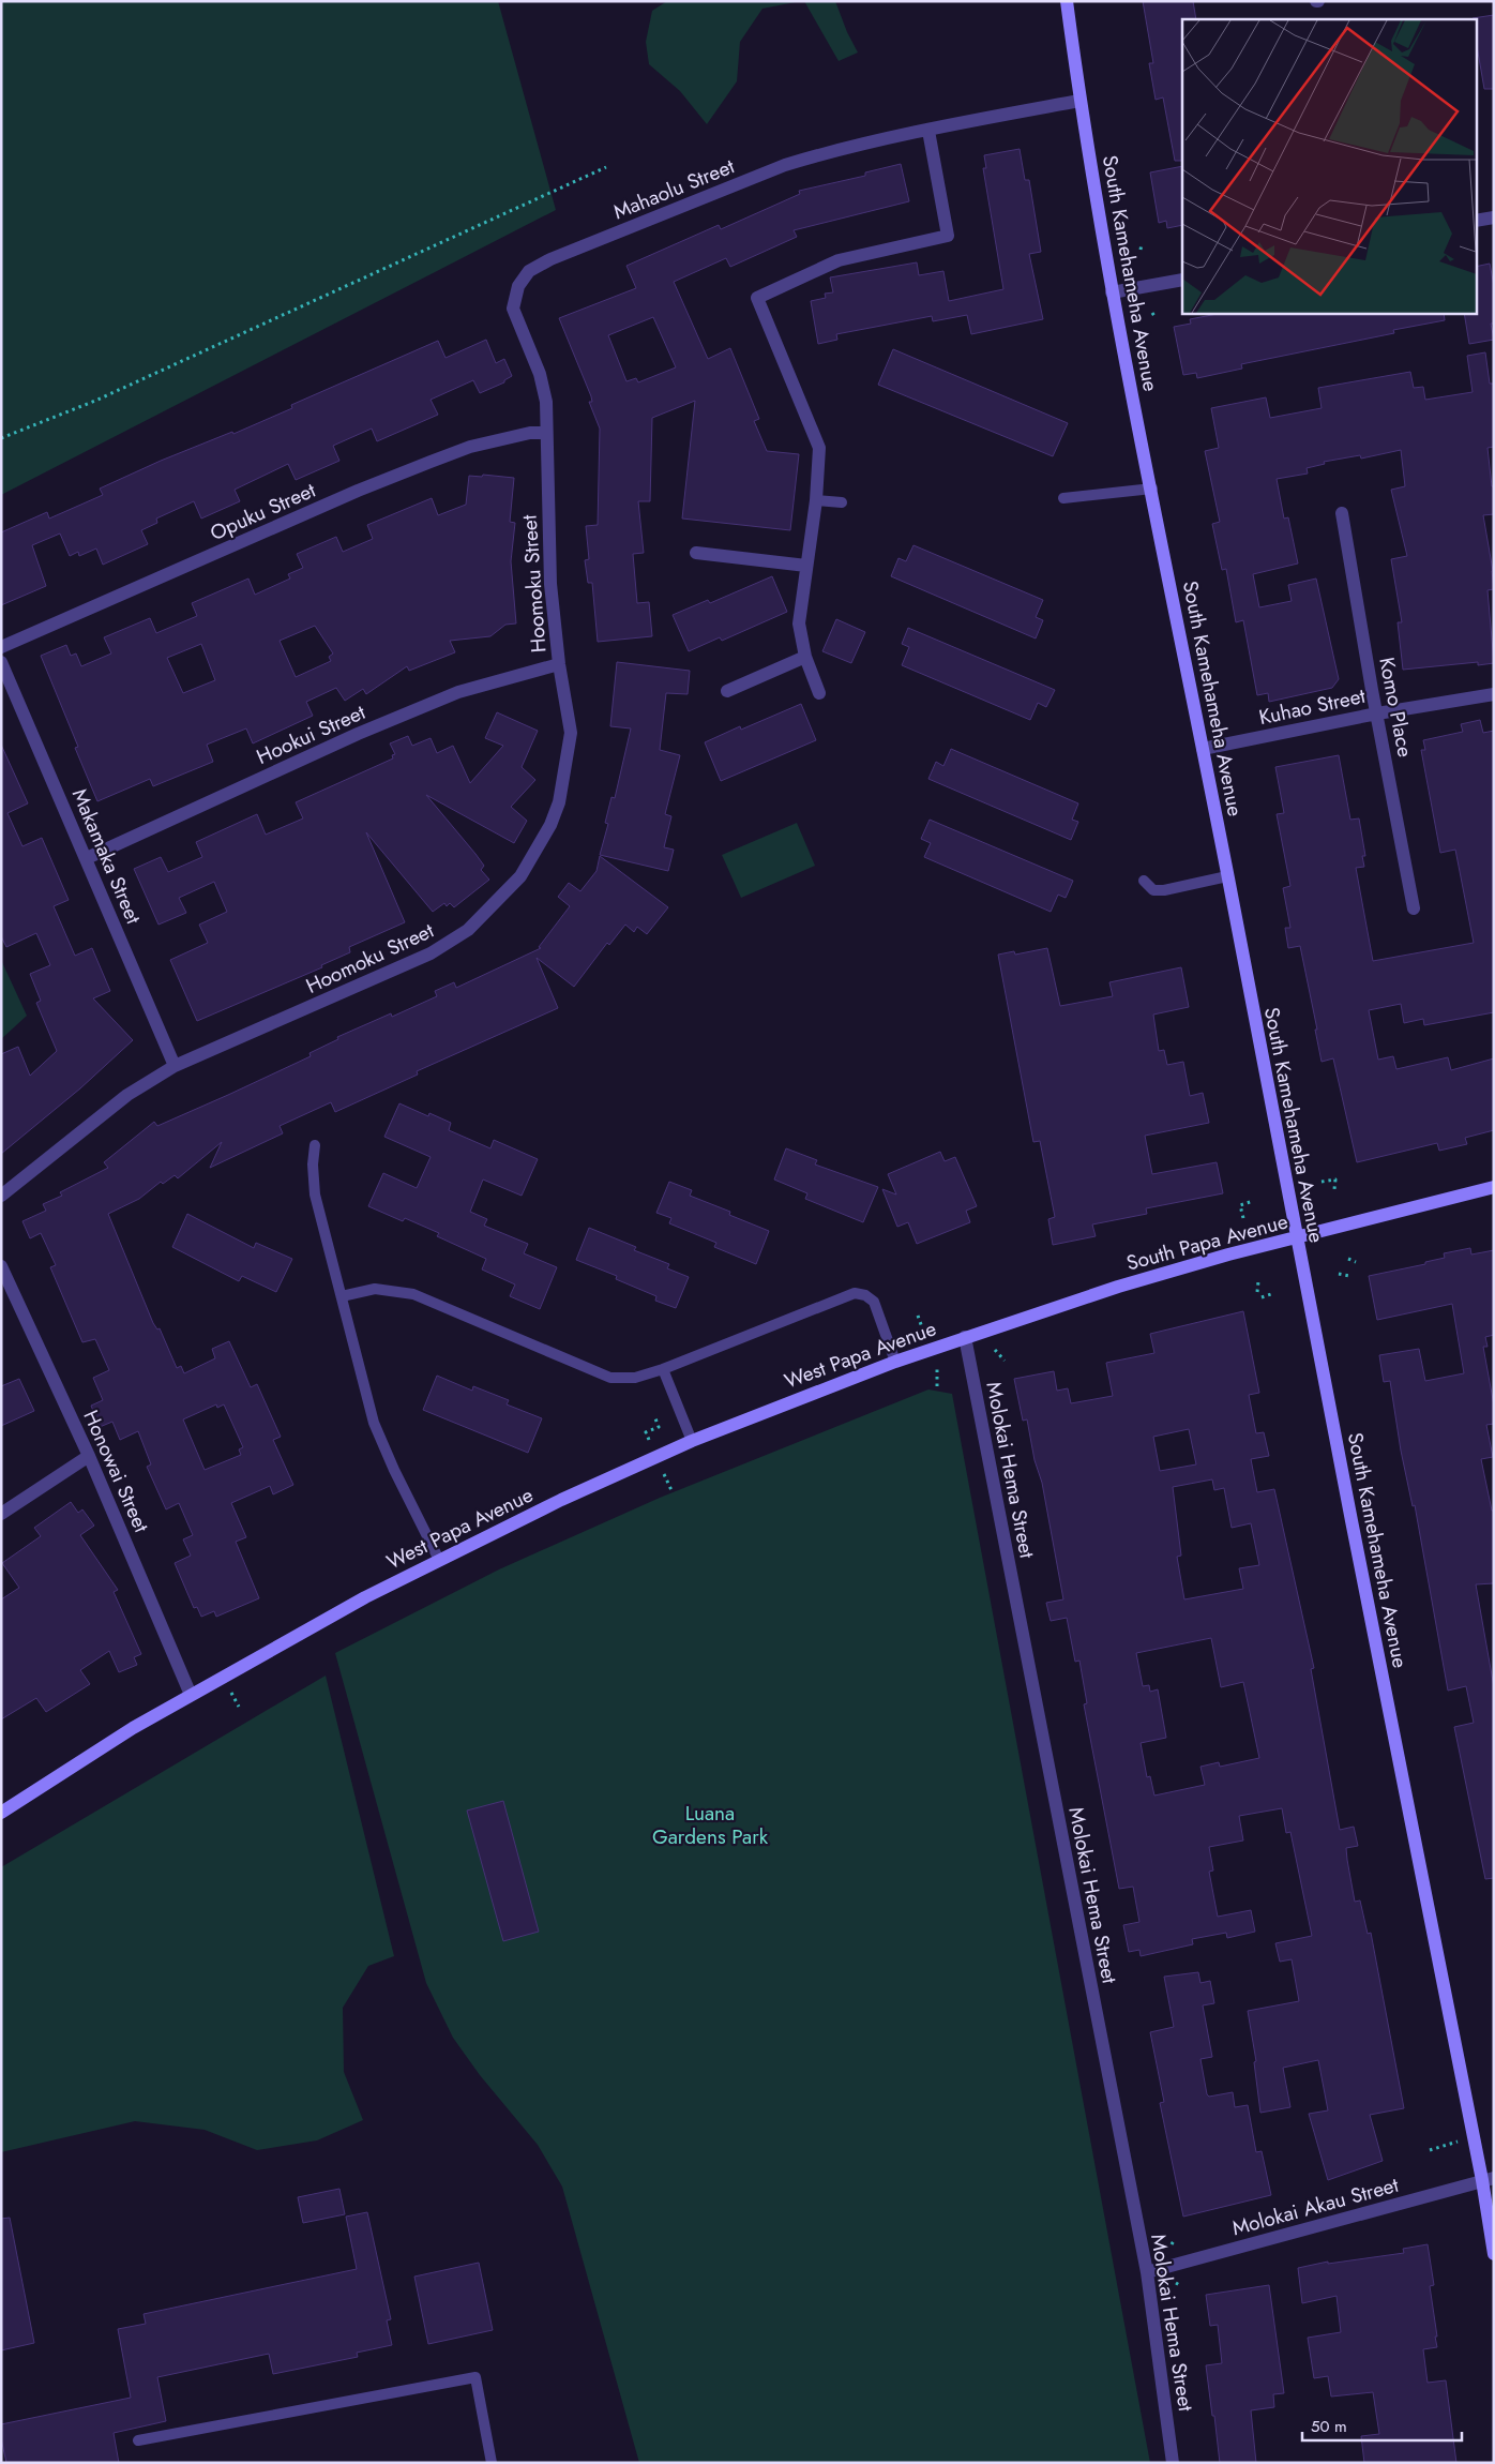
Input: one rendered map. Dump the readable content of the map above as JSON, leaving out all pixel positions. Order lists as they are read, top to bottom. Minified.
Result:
{"streets":{"street":["Mahaolu Street","South Kamehameha Avenue","Opuku Street","Hoomoku Street","Kuhao Street","Komo Place","Hookui Street","Makamaka Street","South Papa Avenue","West Papa Avenue","Molokai Hema Street","Honowai Street","Molokai Akau Street"]},"crossings":[["Mahaolu Street","South Kamehameha Avenue"],["Mahaolu Street","Opuku Street"],["Mahaolu Street","Hoomoku Street"],["South Kamehameha Avenue","Kuhao Street"],["South Kamehameha Avenue","South Papa Avenue"],["South Kamehameha Avenue","Molokai Akau Street"],["Opuku Street","Hoomoku Street"],["Hoomoku Street","Hookui Street"],["Hoomoku Street","Makamaka Street"],["Kuhao Street","Komo Place"],["Hookui Street","Makamaka Street"],["South Papa Avenue","West Papa Avenue"],["South Papa Avenue","Molokai Hema Street"],["West Papa Avenue","Molokai Hema Street"],["West Papa Avenue","Honowai Street"],["Molokai Hema Street","Molokai Akau Street"]],"parks":["Luana Gardens Park"],"scale_bar":"50 m"}
